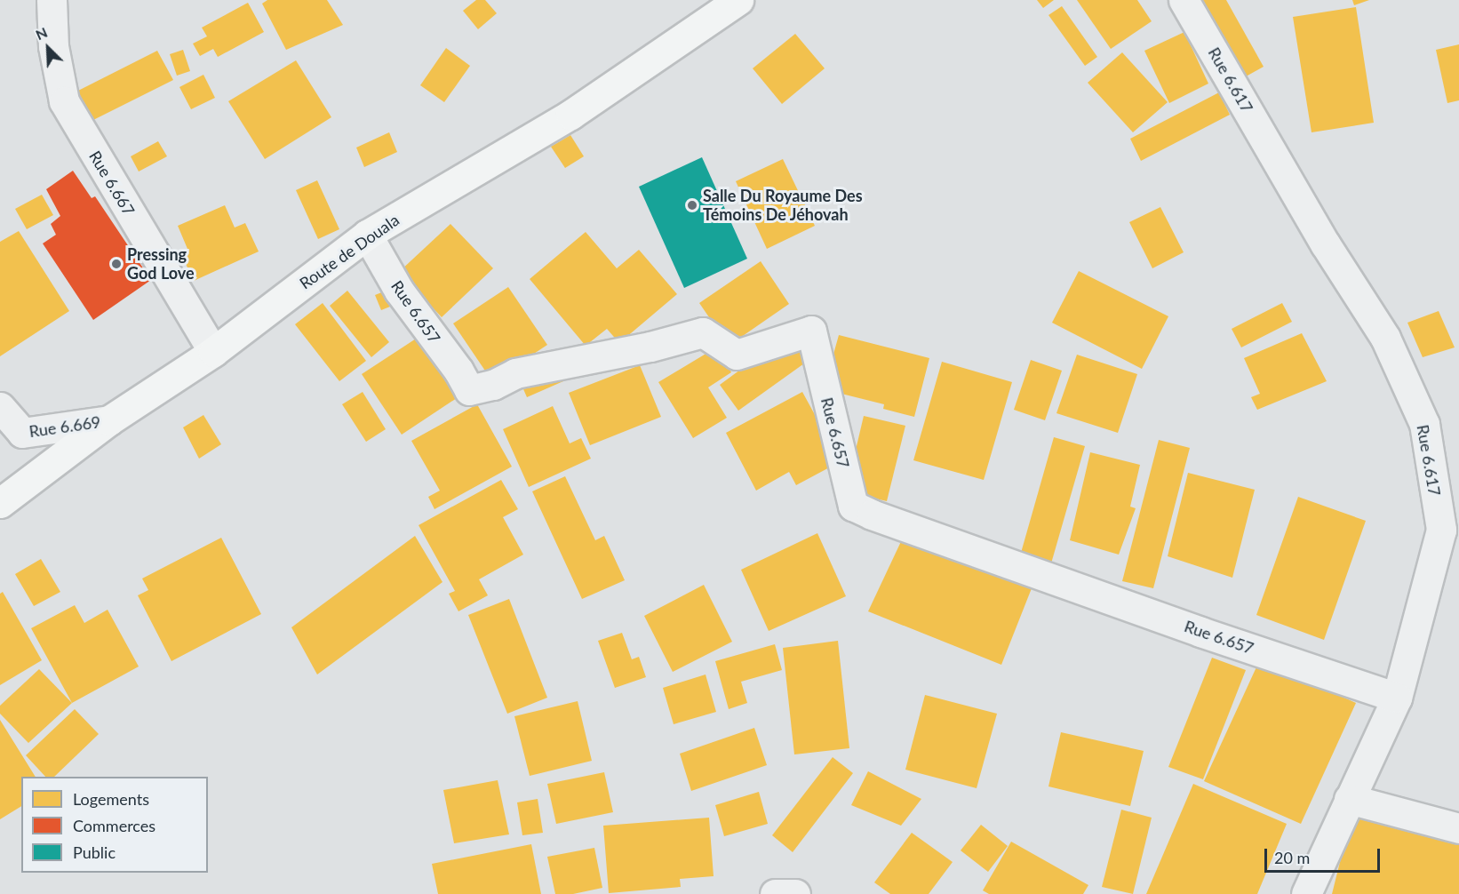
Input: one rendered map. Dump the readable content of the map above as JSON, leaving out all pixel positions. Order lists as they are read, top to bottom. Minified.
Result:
{"streets":{"highway":["Route de Douala"],"street":["Rue 6.617","Rue 6.667","Rue 6.657","Rue 6.669"]},"crossings":[["Rue 6.617","Rue 6.657"],["Rue 6.667","Route de Douala"],["Route de Douala","Rue 6.657"],["Route de Douala","Rue 6.669"]],"places":["Salle Du Royaume Des Témoins De Jéhovah","Pressing God Love"],"legend":["Logements","Commerces","Public"],"scale_bar":"20 m","north":"top left"}
